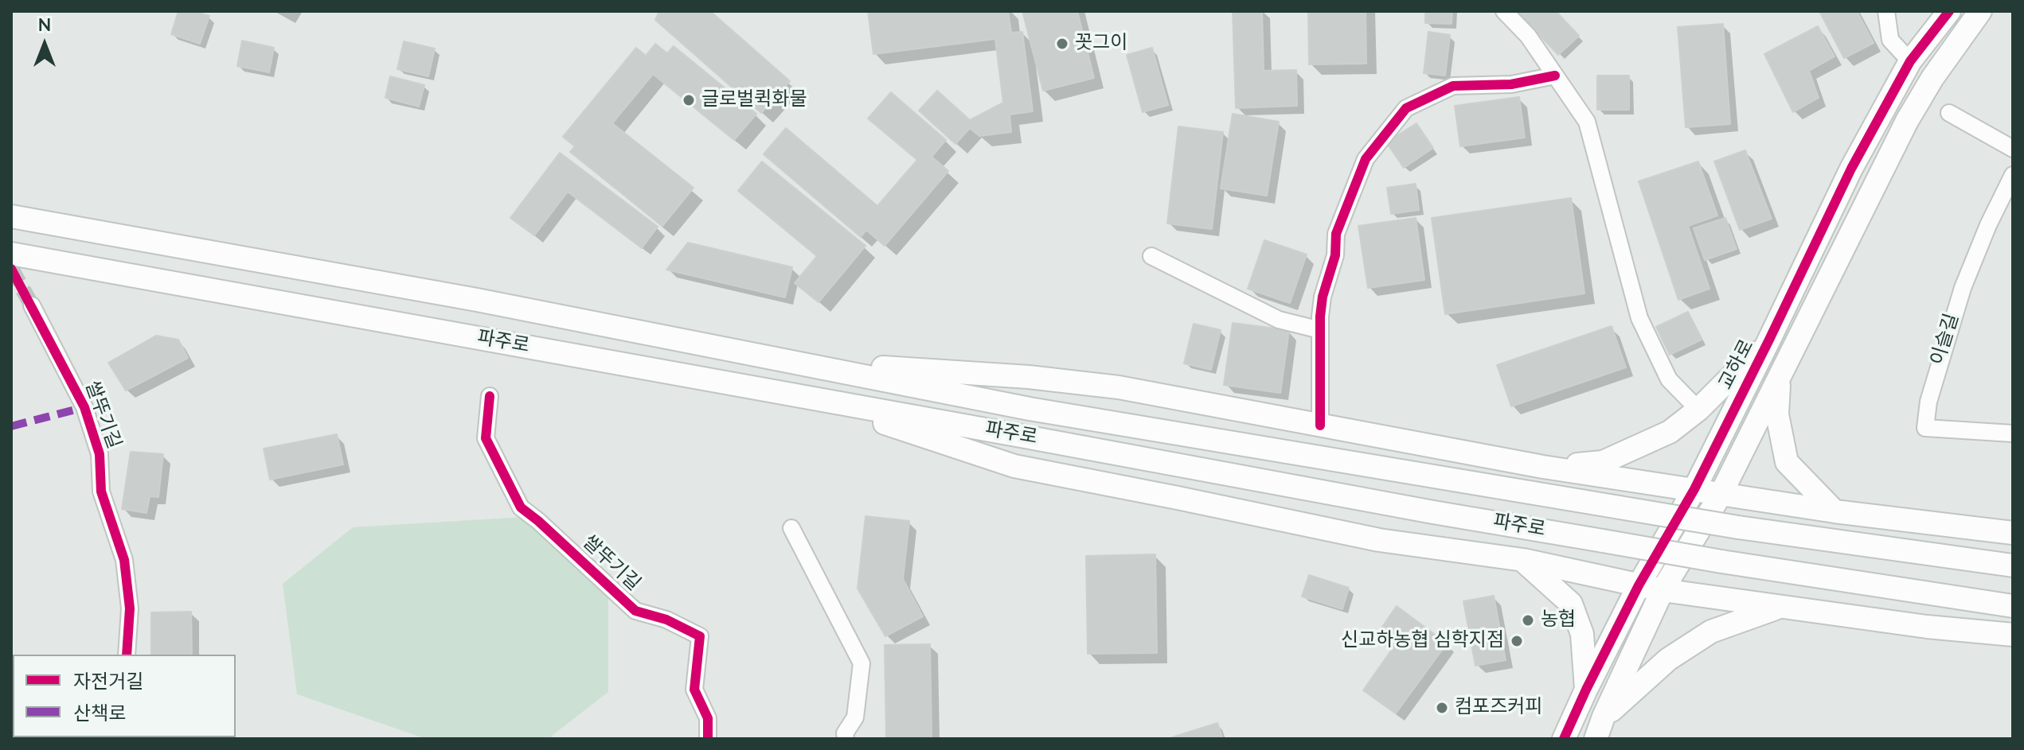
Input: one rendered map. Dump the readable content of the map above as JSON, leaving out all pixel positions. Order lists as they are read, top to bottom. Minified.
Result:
{"streets":{"main road":["파주로","교하로"],"street":["이슬길","쌀뚜기길"]},"places":["꼿그이","글로벌퀵화물","농협","신교하농협 심학지점","컴포즈커피"],"legend":["자전거길","산책로"],"north":"top"}
